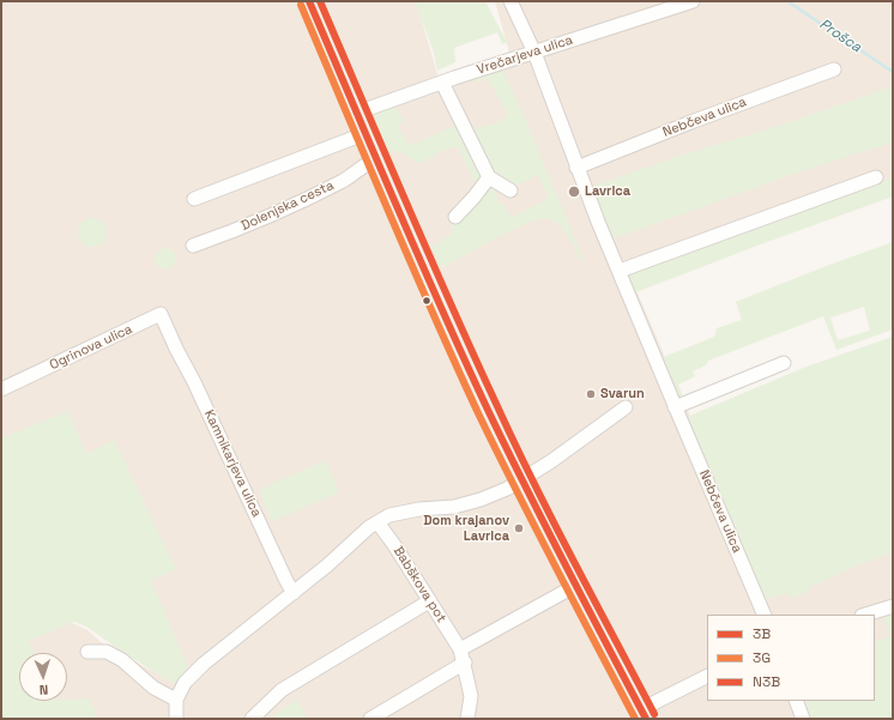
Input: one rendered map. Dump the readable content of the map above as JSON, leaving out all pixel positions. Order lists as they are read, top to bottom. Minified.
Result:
{"streets":{"street":["Vrečarjeva ulica","Nebčeva ulica","Dolenjska cesta","Ogrinova ulica","Kamnikarjeva ulica","Babškova pot"]},"crossings":[["Vrečarjeva ulica","Nebčeva ulica"],["Ogrinova ulica","Kamnikarjeva ulica"]],"water":["Prošca"],"places":["Lavrica","Svarun","Dom krajanov Lavrica"],"lines":["transit line 3B","transit line N3B","transit line 3G"],"legend":["3B","3G","N3B"],"north":"bottom"}
